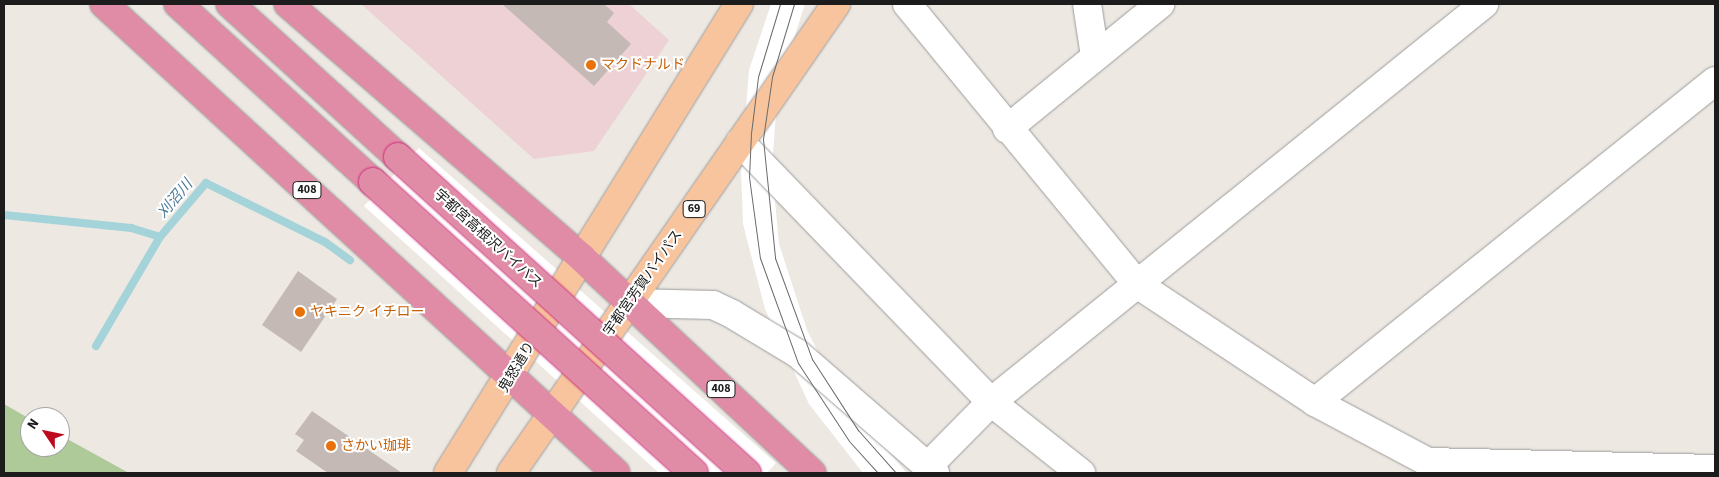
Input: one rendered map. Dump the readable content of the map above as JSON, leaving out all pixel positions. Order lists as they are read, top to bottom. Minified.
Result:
{"streets":{"highway":["408","宇都宮高根沢バイパス"],"main road":["69","宇都宮芳賀バイパス","鬼怒通り"]},"crossings":[["408","69"],["408","宇都宮芳賀バイパス"],["408","鬼怒通り"],["69","宇都宮芳賀バイパス"]],"water":["刈沼川"],"places":["マクドナルド","ヤキニク イチロー","さかい珈琲"],"north":"top left"}
